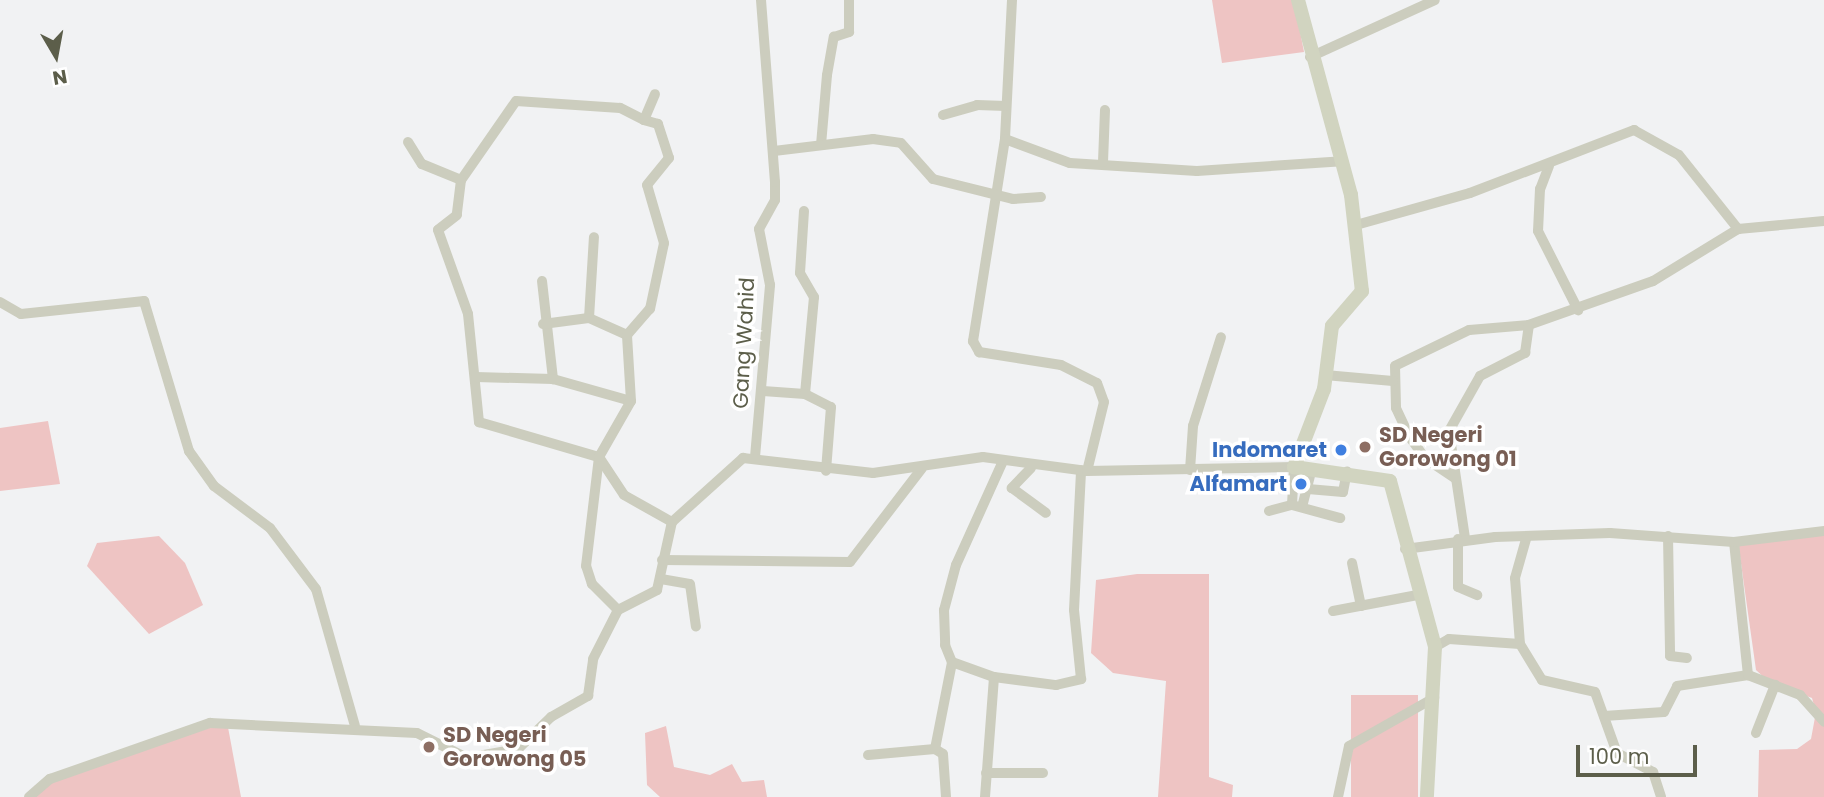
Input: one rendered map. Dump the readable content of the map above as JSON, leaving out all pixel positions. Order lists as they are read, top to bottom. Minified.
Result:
{"streets":{"street":["Gang Wahid"]},"places":["SD Negeri Gorowong 01","Indomaret","Alfamart","SD Negeri Gorowong 05"],"scale_bar":"100 m","north":"bottom"}
